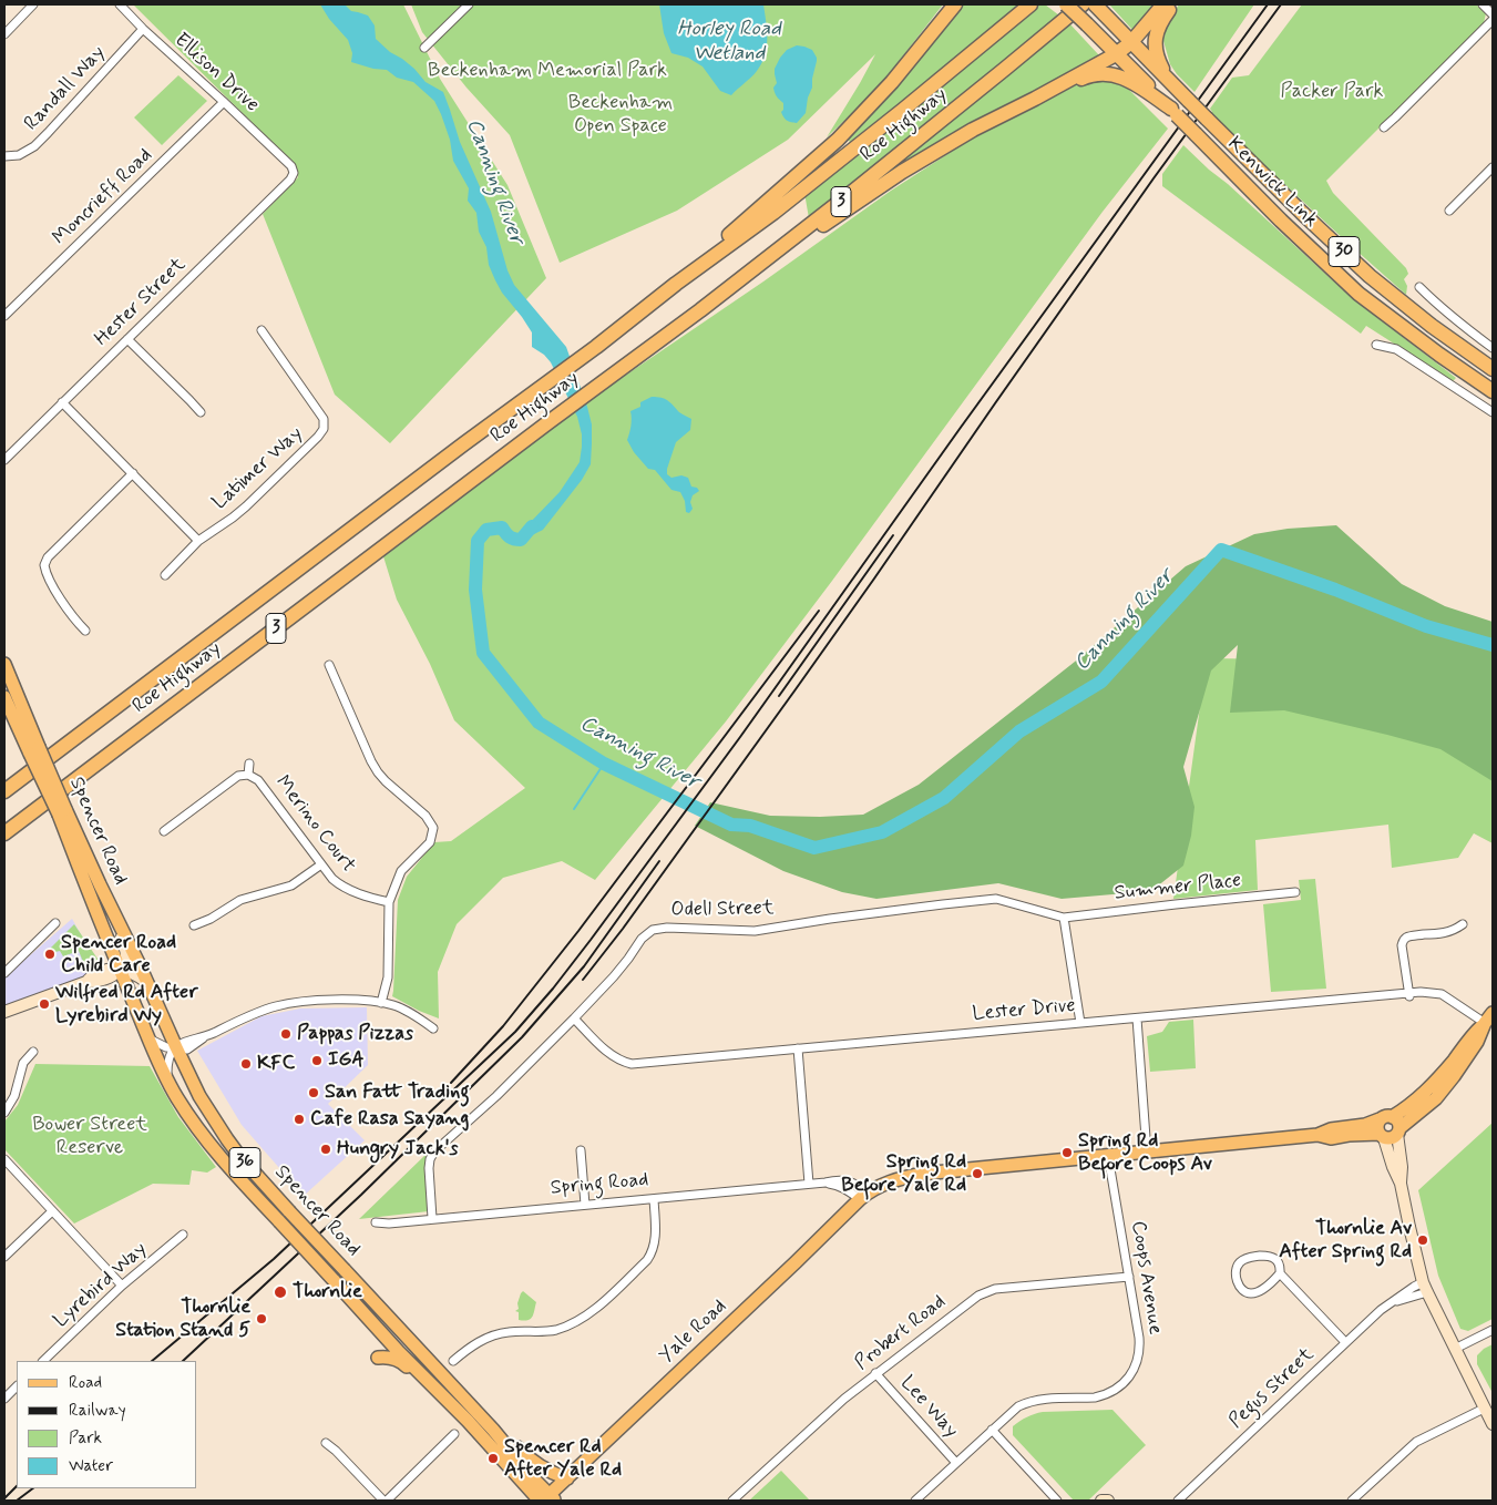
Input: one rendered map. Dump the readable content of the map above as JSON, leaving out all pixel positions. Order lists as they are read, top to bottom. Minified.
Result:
{"streets":{"highway":["Roe Highway","Kenwick Link","3","30"],"main road":["Spencer Road","36","Yale Road"],"street":["Ellison Drive","Randall Way","Moncrieff Road","Hester Street","Latimer Way","Merino Court","Summer Place","Odell Street","Lester Drive","Spring Road","Coops Avenue","Lyrebird Way","Probert Road","Pegus Street","Lee Way"]},"crossings":[["Ellison Drive","Randall Way"],["Ellison Drive","Moncrieff Road"],["Ellison Drive","Hester Street"],["Spencer Road","Yale Road"],["Summer Place","Odell Street"],["Odell Street","Lester Drive"],["Odell Street","Spring Road"],["Spring Road","Yale Road"],["Coops Avenue","Probert Road"],["Coops Avenue","Lee Way"],["Probert Road","Lee Way"]],"water":["Horley Road Wetland","Canning River"],"parks":["Beckenham Memorial Park","Packer Park","Beckenham Open Space","Bower Street Reserve"],"places":["Spencer Road Child Care","Wilfred Rd After Lyrebird Wy","Pappas Pizzas","IGA","KFC","San Fatt Trading","Cafe Rasa Sayang","Hungry Jack's","Spring Rd Before Coops Av","Spring Rd Before Yale Rd","Thornlie Av After Spring Rd","Thornlie","Thornlie Station Stand 5","Spencer Rd After Yale Rd"],"legend":["Road","Railway","Park","Water"]}
